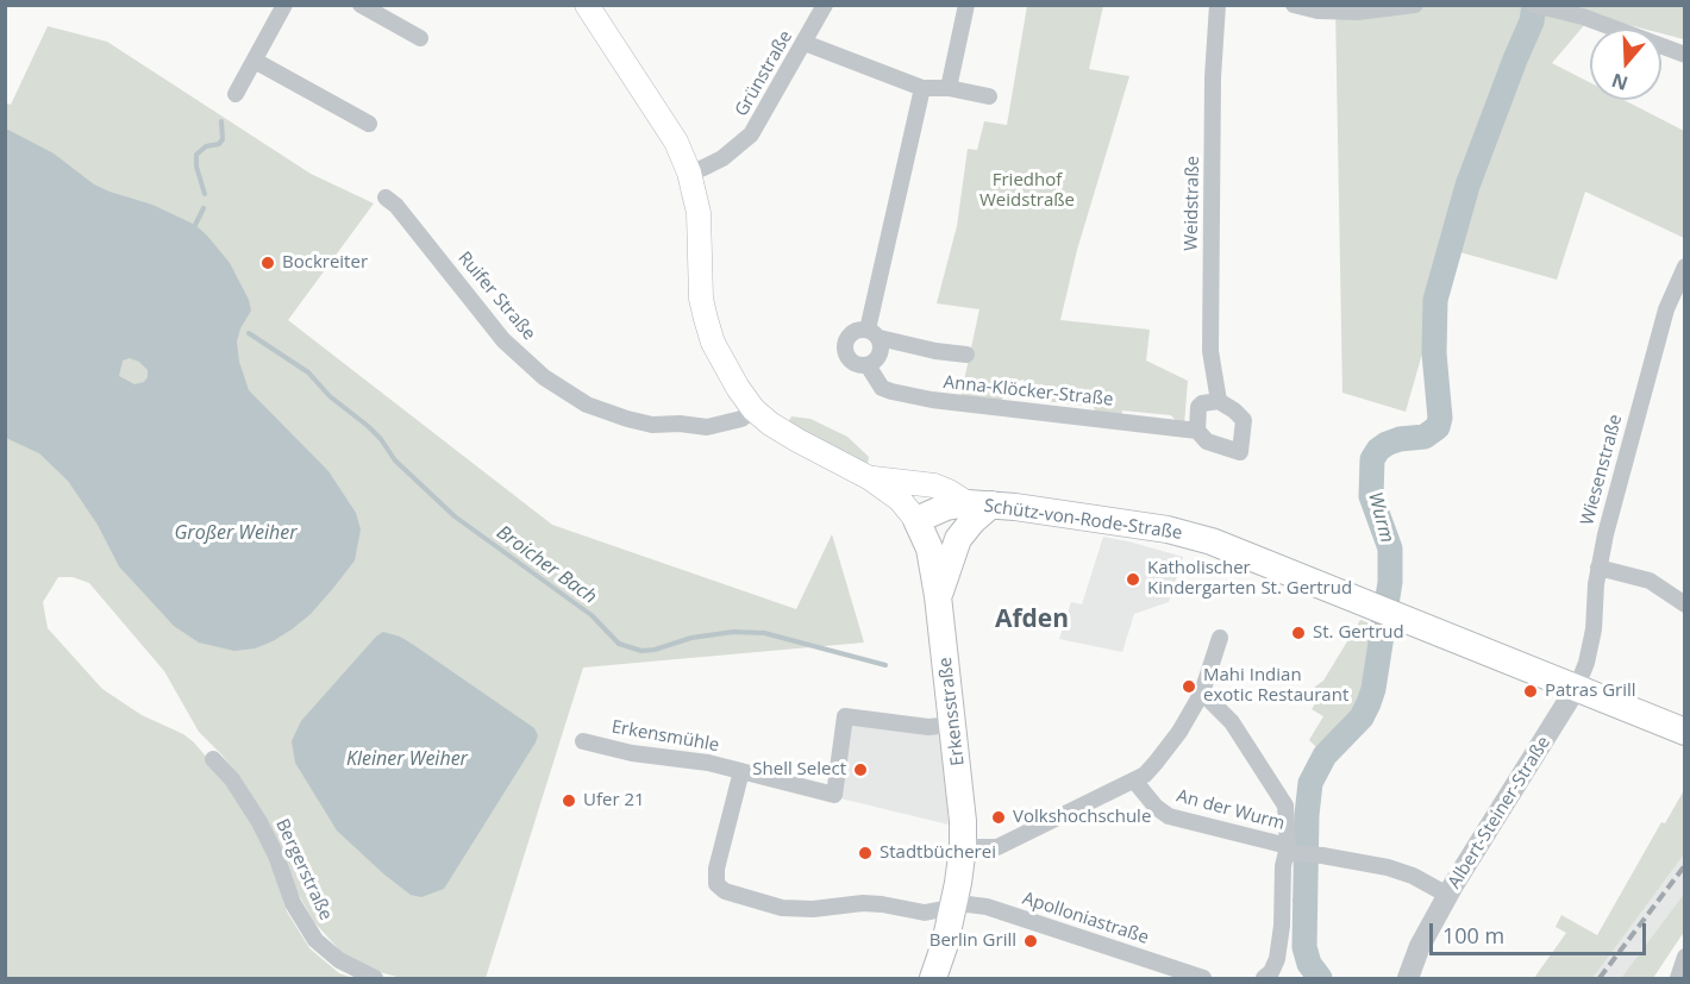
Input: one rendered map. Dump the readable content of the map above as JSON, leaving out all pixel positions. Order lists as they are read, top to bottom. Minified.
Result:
{"streets":{"main road":["Schütz-von-Rode-Straße","Erkensstraße"],"street":["Grünstraße","Weidstraße","Ruifer Straße","Anna-Klöcker-Straße","Wiesenstraße","Erkensmühle","An der Wurm","Albert-Steiner-Straße","Bergerstraße","Apolloniastraße"]},"crossings":[["Wiesenstraße","Schütz-von-Rode-Straße"],["Wiesenstraße","Albert-Steiner-Straße"],["Schütz-von-Rode-Straße","Erkensstraße"],["Schütz-von-Rode-Straße","Albert-Steiner-Straße"],["Erkensstraße","Erkensmühle"],["Erkensstraße","Apolloniastraße"],["An der Wurm","Albert-Steiner-Straße"]],"districts":["Afden"],"water":["Wurm","Großer Weiher","Broicher Bach","Kleiner Weiher"],"parks":["Friedhof Weidstraße"],"places":["Bockreiter","Katholischer Kindergarten St. Gertrud","St. Gertrud","Mahi Indian exotic Restaurant","Patras Grill","Shell Select","Ufer 21","Volkshochschule","Stadtbücherei","Berlin Grill"],"scale_bar":"100 m","north":"bottom"}
